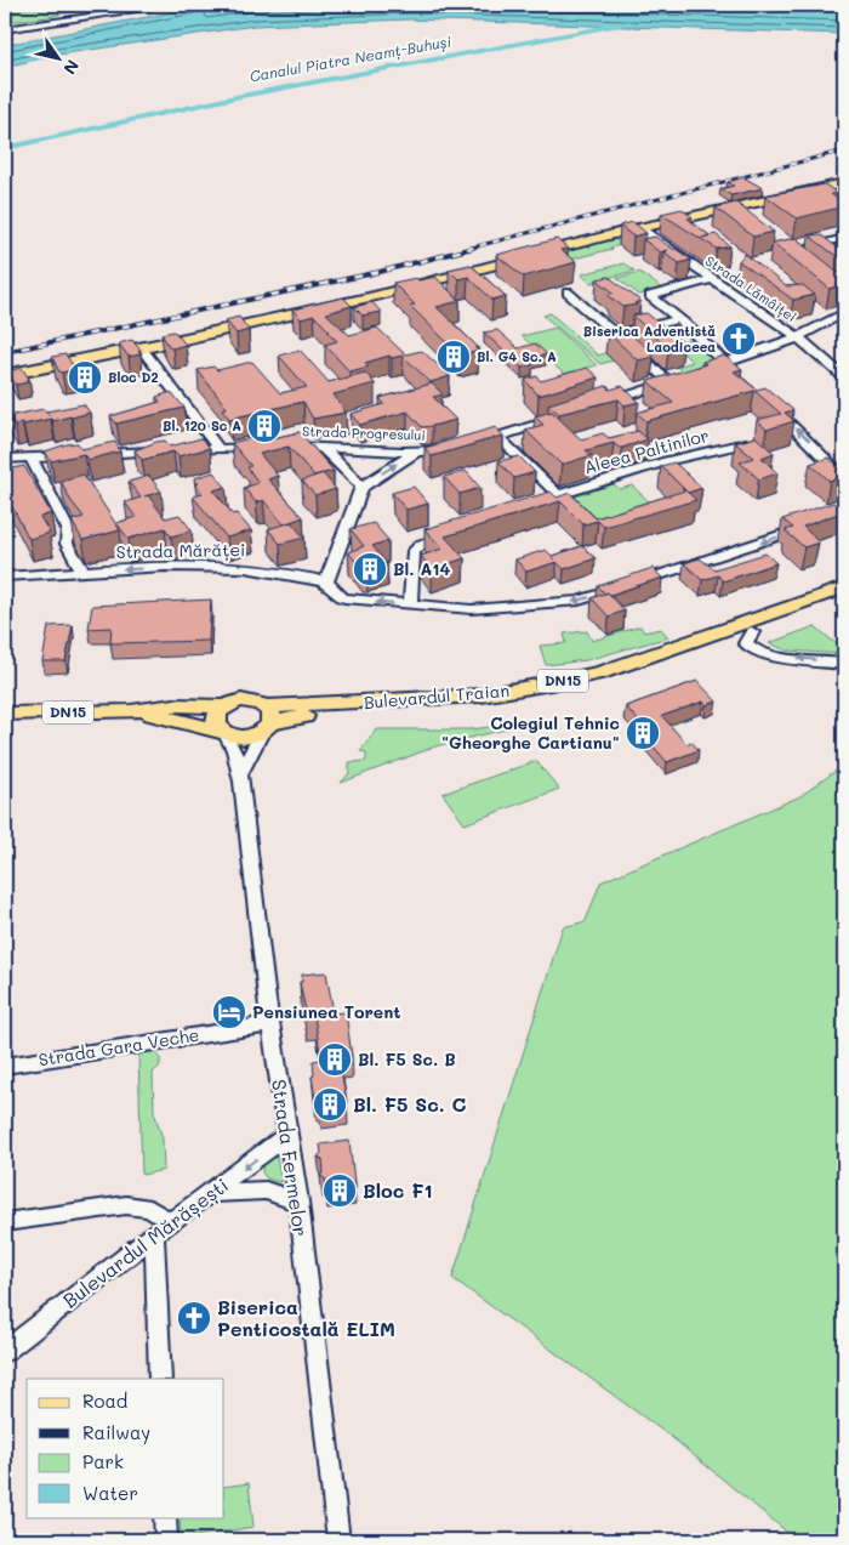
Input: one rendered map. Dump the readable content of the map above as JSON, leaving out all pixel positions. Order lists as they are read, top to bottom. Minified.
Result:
{"streets":{"main road":["DN15","Bulevardul Traian"],"street":["Strada Lămâiței","Strada Progresului","Aleea Paltinilor","Strada Mărăței","Strada Gara Veche","Strada Fermelor","Bulevardul Mărășești"]},"crossings":[["DN15","Bulevardul Traian"],["DN15","Strada Fermelor"],["Bulevardul Traian","Strada Fermelor"],["Strada Gara Veche","Strada Fermelor"],["Strada Fermelor","Bulevardul Mărășești"]],"one_way":["Strada Mărăței"],"water":["Canalul Piatra Neamț-Buhuși"],"places":{"church":["Biserica Adventistă Laodiceea","Biserica Penticostală ELIM"],"building":["Bl. G4 Sc. A","Bloc D2","Bl. 120 Sc A","Bl. A14","Colegiul Tehnic \"Gheorghe Cartianu\"","Bl. F5 Sc. B","Bl. F5 Sc. C","Bloc F1"],"hotel":["Pensiunea Torent"]},"legend":["Road","Railway","Park","Water"],"north":"bottom right"}
